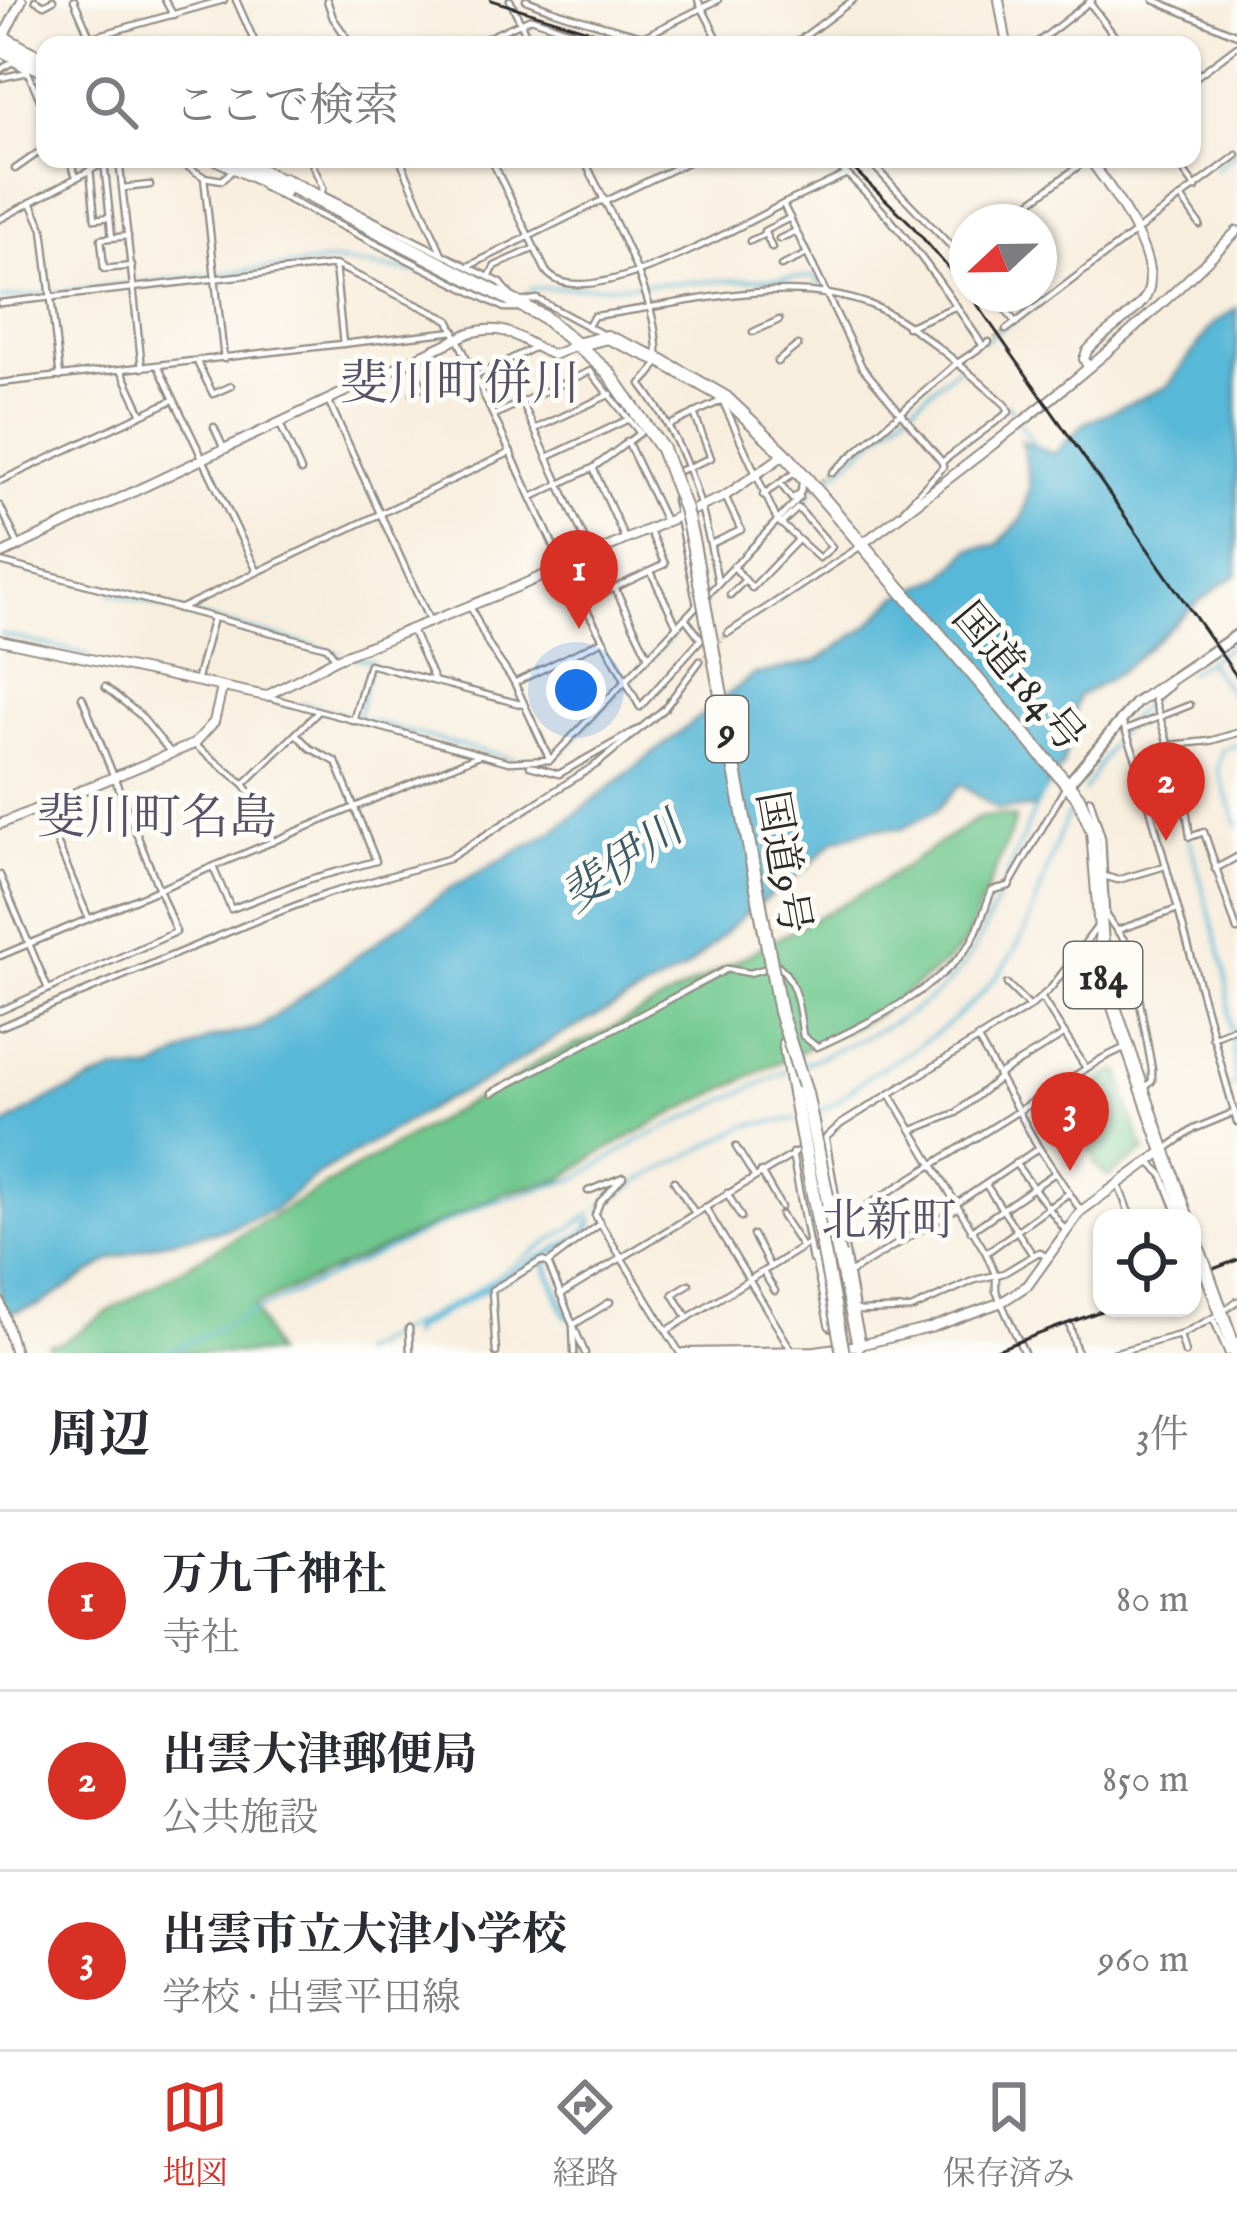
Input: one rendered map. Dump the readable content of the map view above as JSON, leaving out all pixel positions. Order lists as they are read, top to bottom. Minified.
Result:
{"streets":{"highway":["国道184号","9","国道9号","184"]},"crossings":[["9","国道9号"]],"districts":["斐川町併川","斐川町名島","北新町"],"water":["斐伊川"],"north":"left","page":{"search":"ここで検索","pins":["1","2","3"],"heading":["周辺","3件"],"list":[{"mark":"1","name":"万九千神社","note":"寺社","value":"80 m"},{"mark":"2","name":"出雲大津郵便局","note":"公共施設","value":"850 m"},{"mark":"3","name":"出雲市立大津小学校","note":"学校 · 出雲平田線","value":"960 m"}],"nav":["地図","経路","保存済み"]}}
